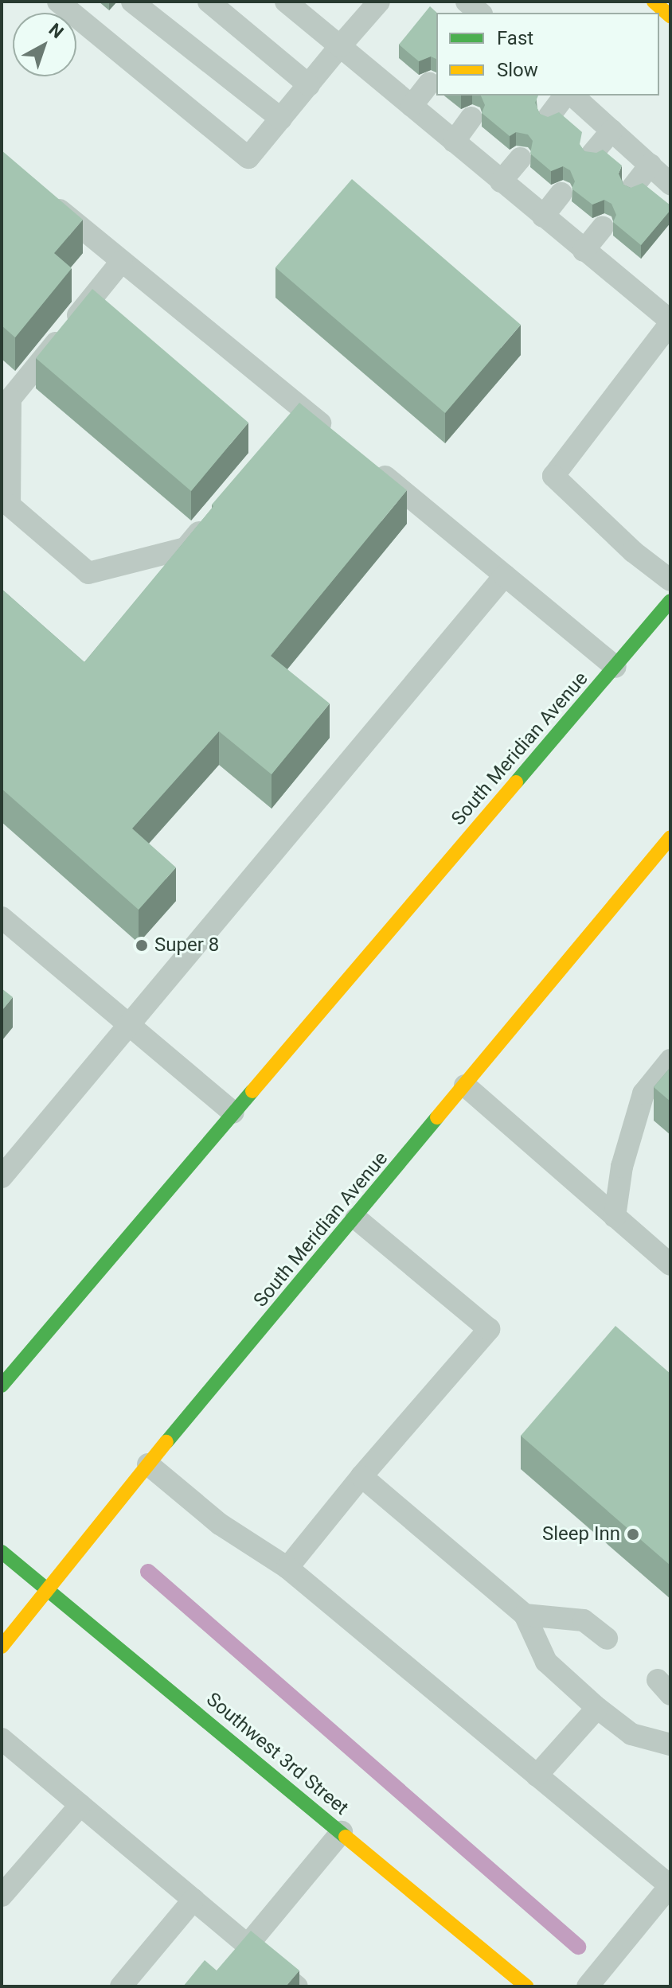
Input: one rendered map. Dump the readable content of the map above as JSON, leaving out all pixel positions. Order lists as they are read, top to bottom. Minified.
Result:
{"streets":{"main road":["South Meridian Avenue","Southwest 3rd Street"]},"crossings":[["South Meridian Avenue","Southwest 3rd Street"]],"places":["Super 8","Sleep Inn"],"legend":["Fast","Slow"],"north":"top right"}
